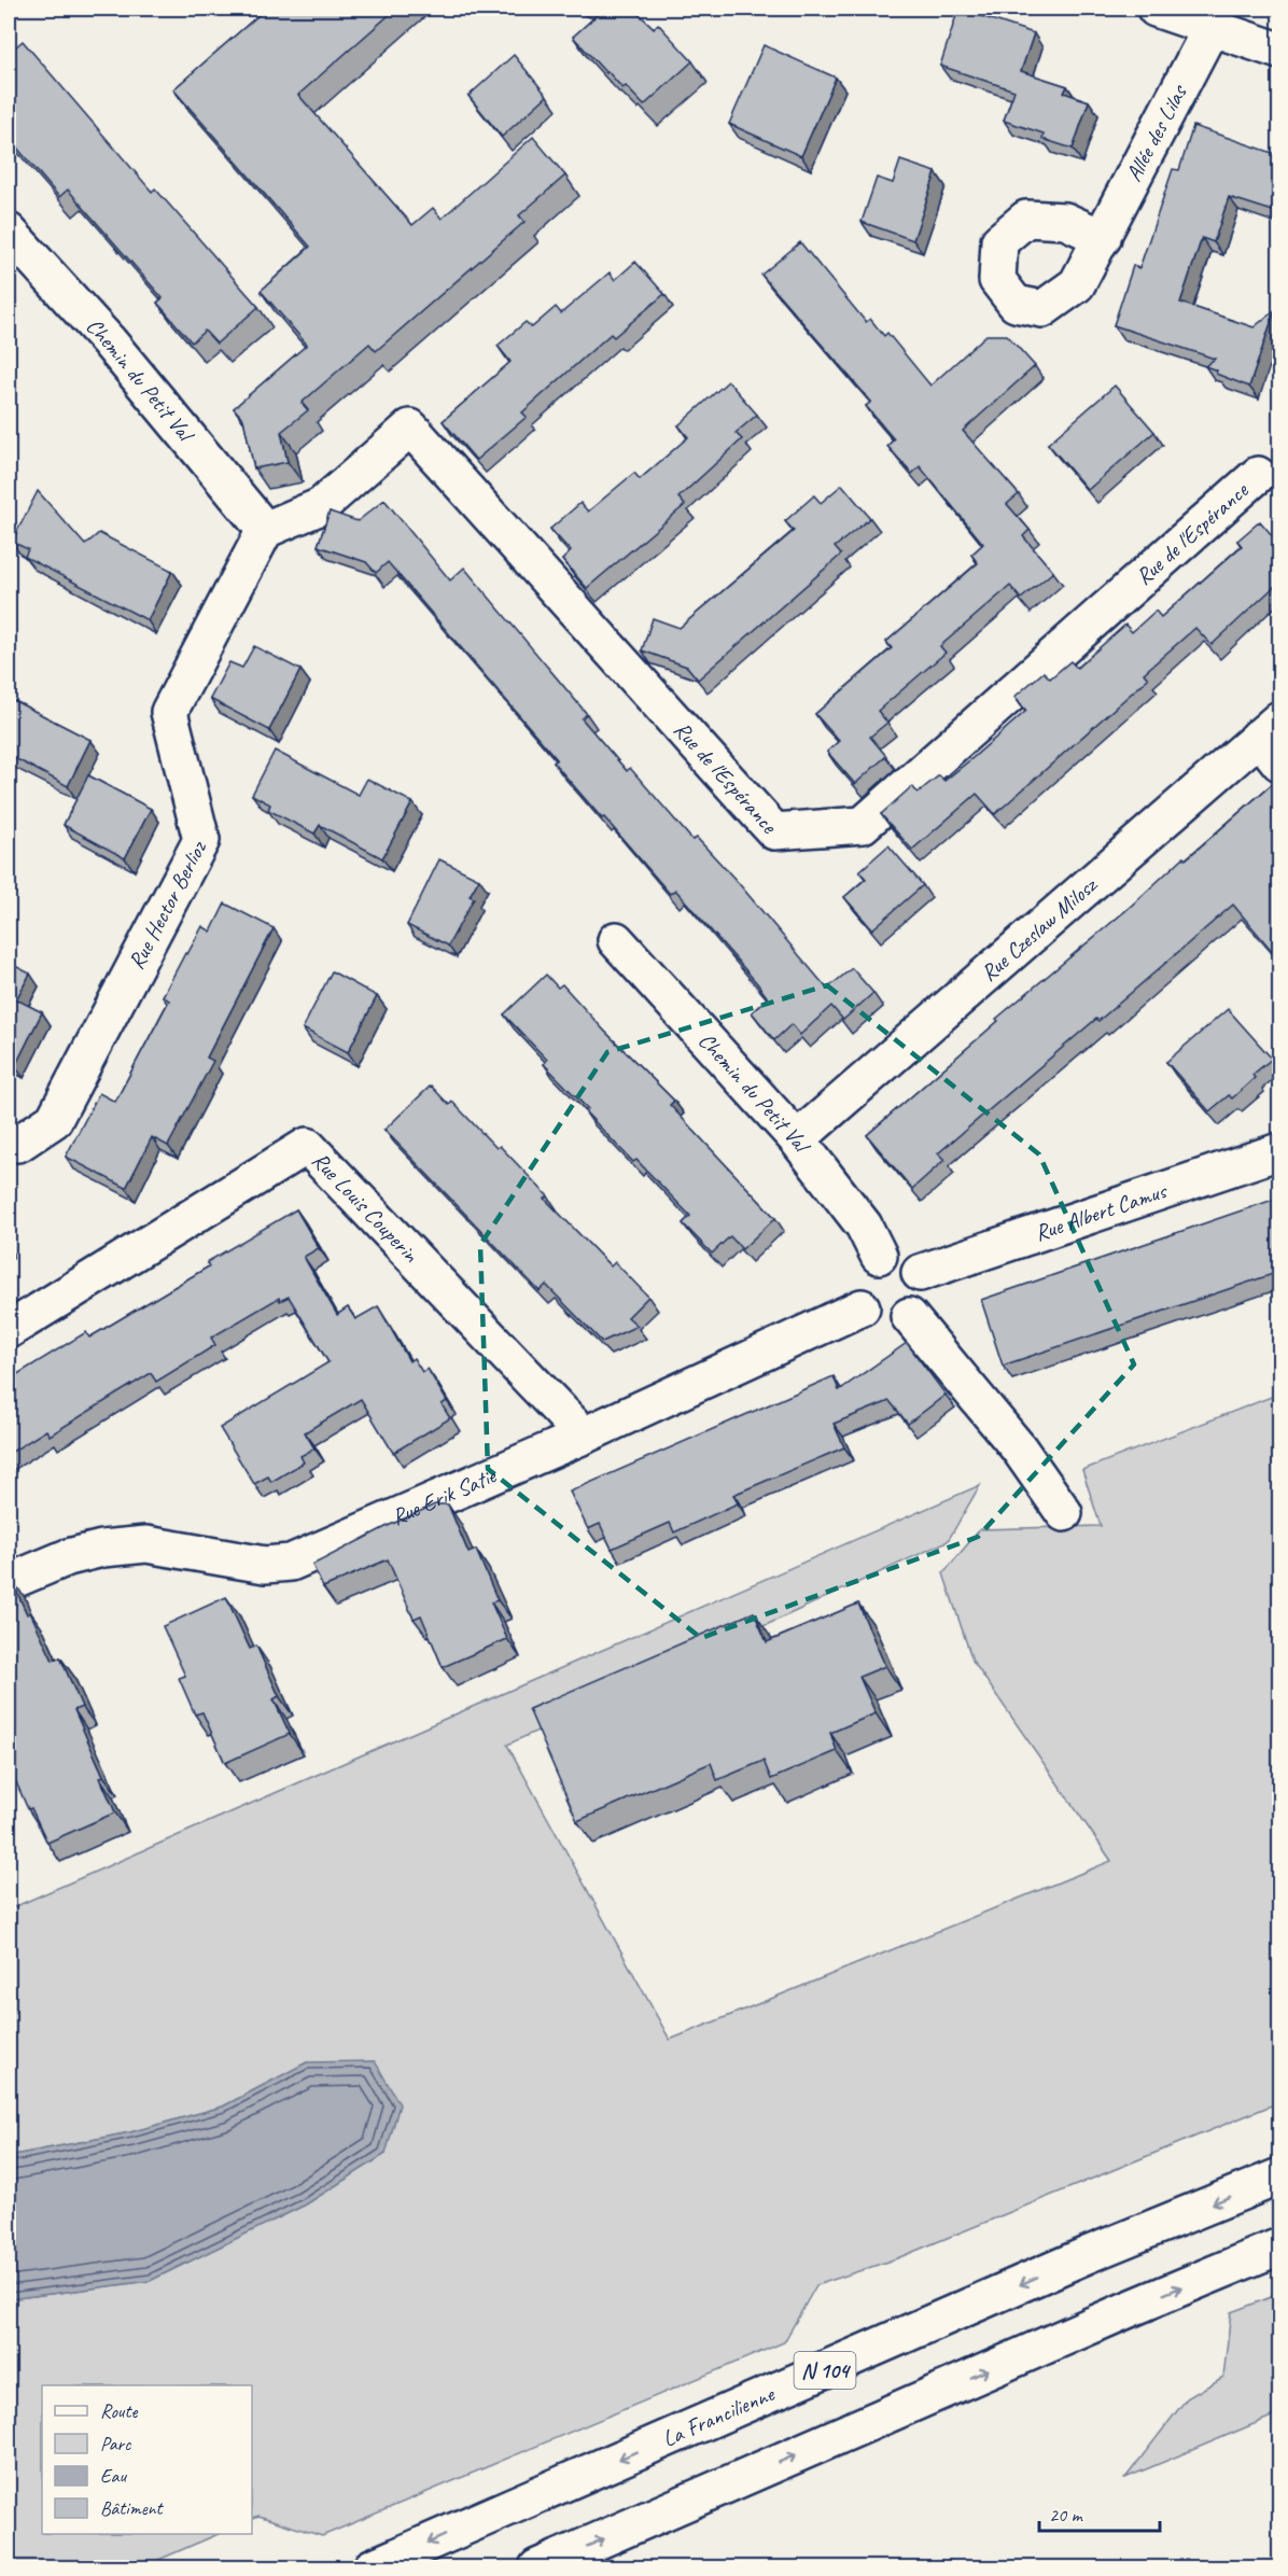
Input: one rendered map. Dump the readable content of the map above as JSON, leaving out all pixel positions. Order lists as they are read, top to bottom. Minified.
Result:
{"streets":{"main road":["Allée des Lilas","Chemin du Petit Val","Rue de l'Espérance","Rue Hector Berlioz","Rue Czeslaw Milosz","Rue Louis Couperin","Rue Albert Camus","Rue Erik Satie","N 104","La Francilienne"]},"crossings":[["Chemin du Petit Val","Rue de l'Espérance"],["Chemin du Petit Val","Rue Hector Berlioz"],["Chemin du Petit Val","Rue Czeslaw Milosz"],["Chemin du Petit Val","Rue Albert Camus"],["Chemin du Petit Val","Rue Erik Satie"],["Rue de l'Espérance","Rue Hector Berlioz"],["Rue Louis Couperin","Rue Erik Satie"],["Rue Albert Camus","Rue Erik Satie"]],"legend":["Route","Parc","Eau","Bâtiment"],"scale_bar":"20 m"}
